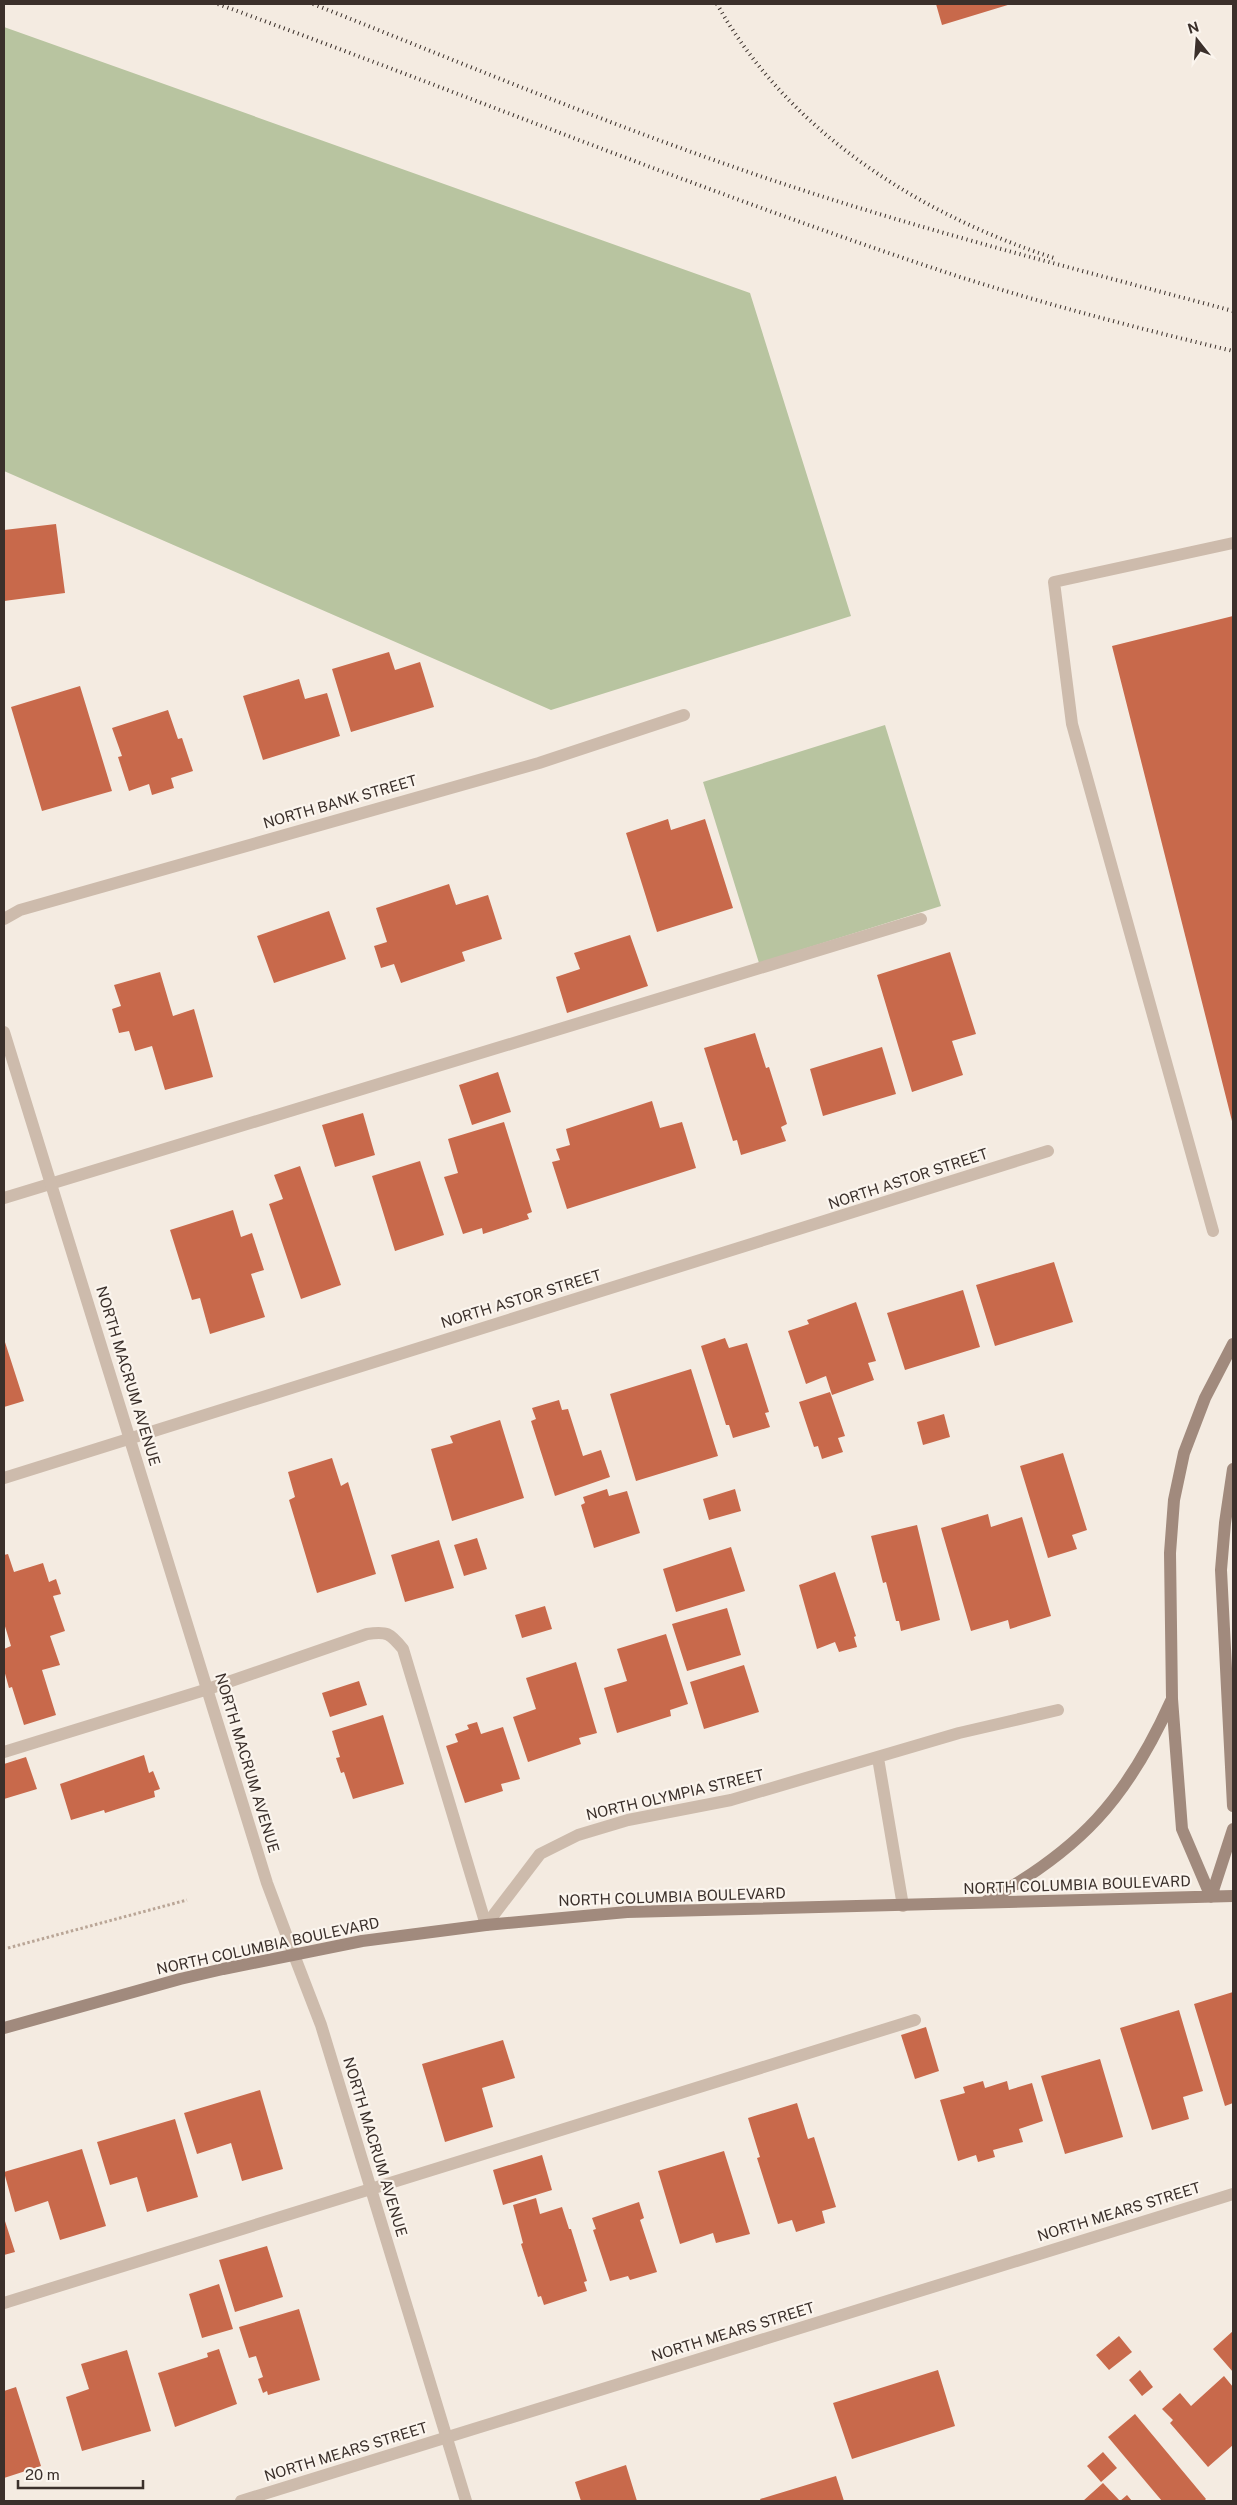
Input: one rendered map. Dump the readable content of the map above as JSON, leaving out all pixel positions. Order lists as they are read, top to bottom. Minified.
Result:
{"streets":{"main road":["NORTH COLUMBIA BOULEVARD"],"street":["NORTH BANK STREET","NORTH ASTOR STREET","NORTH MACRUM AVENUE","NORTH OLYMPIA STREET","NORTH MEARS STREET"]},"crossings":[["NORTH ASTOR STREET","NORTH MACRUM AVENUE"],["NORTH MACRUM AVENUE","NORTH COLUMBIA BOULEVARD"],["NORTH MACRUM AVENUE","NORTH MEARS STREET"],["NORTH OLYMPIA STREET","NORTH COLUMBIA BOULEVARD"]],"scale_bar":"20 m","north":"top"}
